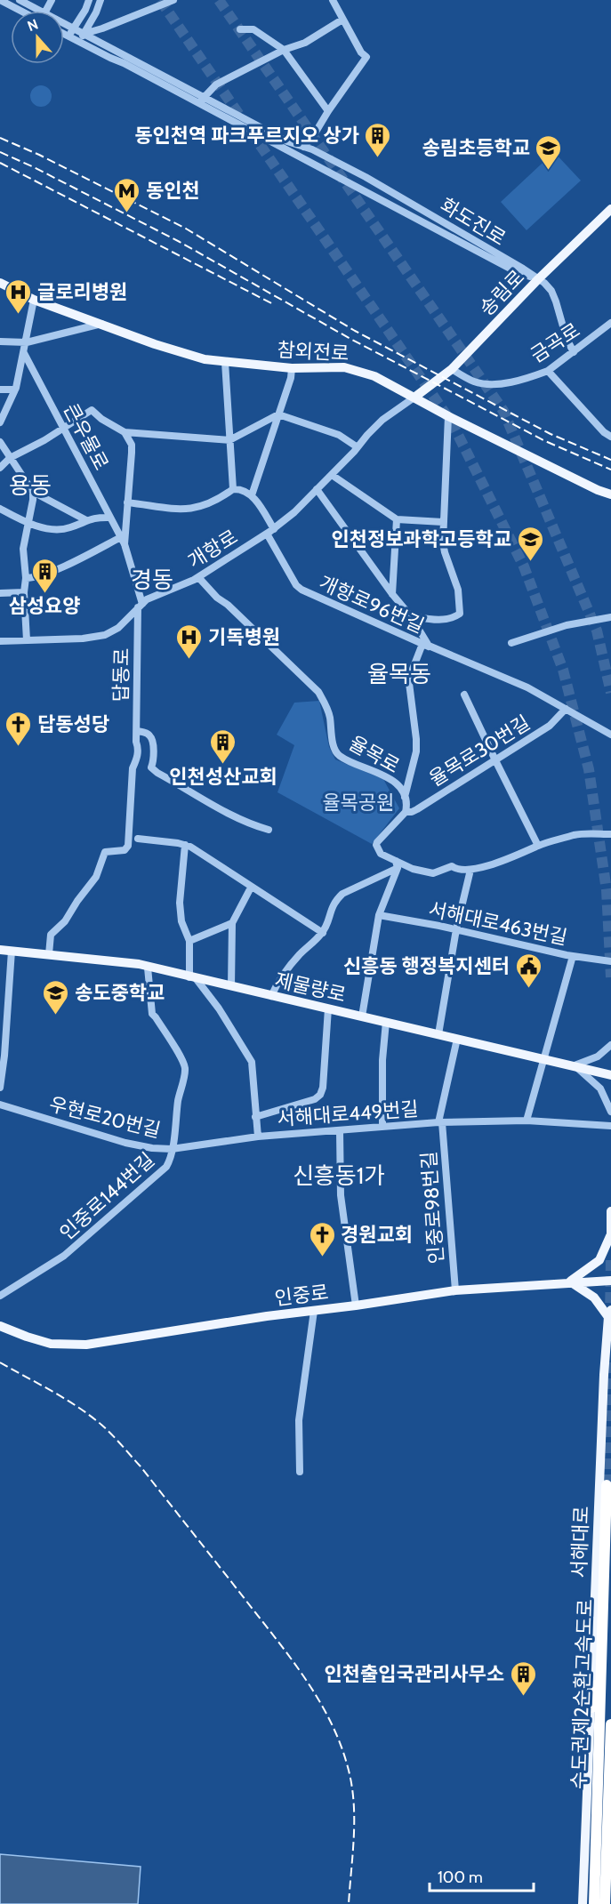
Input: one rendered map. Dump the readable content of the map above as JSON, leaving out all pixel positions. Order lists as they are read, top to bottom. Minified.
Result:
{"streets":{"highway":["수도권제2순환고속도로"],"main road":["송림로","참외전로","제물량로","인중로","서해대로"],"street":["화도진로","금곡로","큰우물로","개항로","개항로96번길","답동로","율목로30번길","율목로","서해대로463번길","서해대로449번길","우현로20번길","인중로144번길","인중로98번길"]},"crossings":[["화도진로","송림로"],["송림로","금곡로"],["송림로","참외전로"],["송림로","개항로"],["참외전로","개항로"],["큰우물로","개항로"],["큰우물로","답동로"],["개항로","개항로96번길"],["개항로","답동로"],["개항로","율목로"],["개항로96번길","율목로30번길"],["답동로","제물량로"],["율목로30번길","율목로"],["제물량로","인중로144번길"],["제물량로","인중로98번길"],["서해대로449번길","우현로20번길"],["서해대로449번길","인중로144번길"],["서해대로449번길","인중로98번길"],["우현로20번길","인중로144번길"],["인중로98번길","인중로"]],"districts":["용동","경동","율목동","신흥동1가"],"parks":["율목공원"],"places":{"building":["동인천역 파크푸르지오 상가","삼성요양","인천성산교회","인천출입국관리사무소"],"school or university":["송림초등학교","인천정보과학고등학교","송도중학교"],"metro station":["동인천"],"hospital":["글로리병원","기독병원"],"church":["답동성당","경원교회"],"public building":["신흥동 행정복지센터"]},"scale_bar":"100 m","north":"top"}
